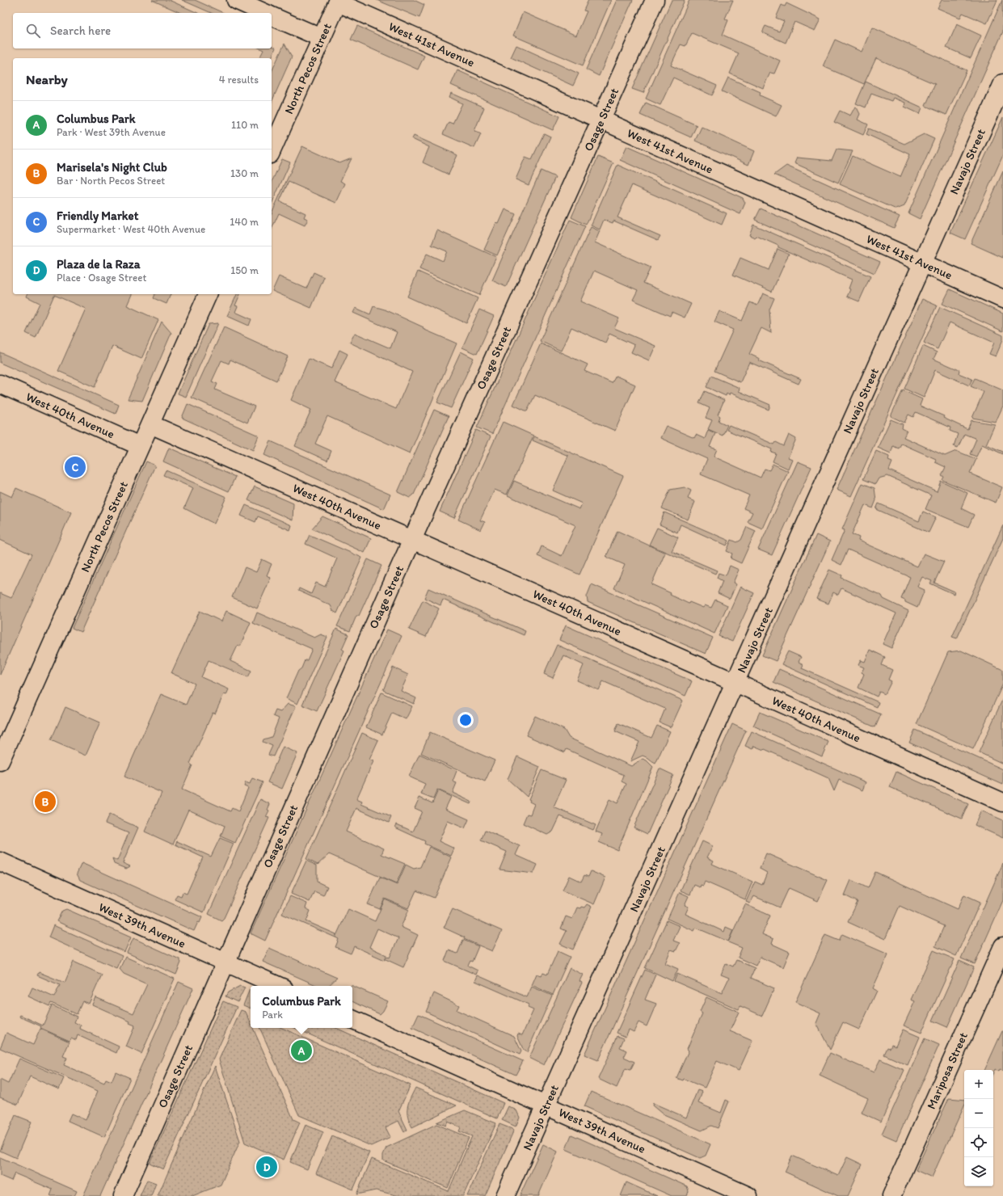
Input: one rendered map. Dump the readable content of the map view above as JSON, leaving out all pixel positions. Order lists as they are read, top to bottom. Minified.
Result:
{"streets":{"street":["West 41st Avenue","North Pecos Street","Osage Street","Navajo Street","West 40th Avenue","West 39th Avenue","Mariposa Street"]},"crossings":[["West 41st Avenue","North Pecos Street"],["West 41st Avenue","Osage Street"],["West 41st Avenue","Navajo Street"],["North Pecos Street","West 40th Avenue"],["Osage Street","West 40th Avenue"],["Osage Street","West 39th Avenue"],["Navajo Street","West 40th Avenue"],["Navajo Street","West 39th Avenue"]],"page":{"search":"Search here","heading":["Nearby","4 results"],"list":[{"mark":"A","name":"Columbus Park","note":"Park · West 39th Avenue","value":"110 m"},{"mark":"B","name":"Marisela's Night Club","note":"Bar · North Pecos Street","value":"130 m"},{"mark":"C","name":"Friendly Market","note":"Supermarket · West 40th Avenue","value":"140 m"},{"mark":"D","name":"Plaza de la Raza","note":"Place · Osage Street","value":"150 m"}],"pins":["C","B","A","D"],"popup":["Columbus Park","Park"],"map_buttons":["+","−"]}}
